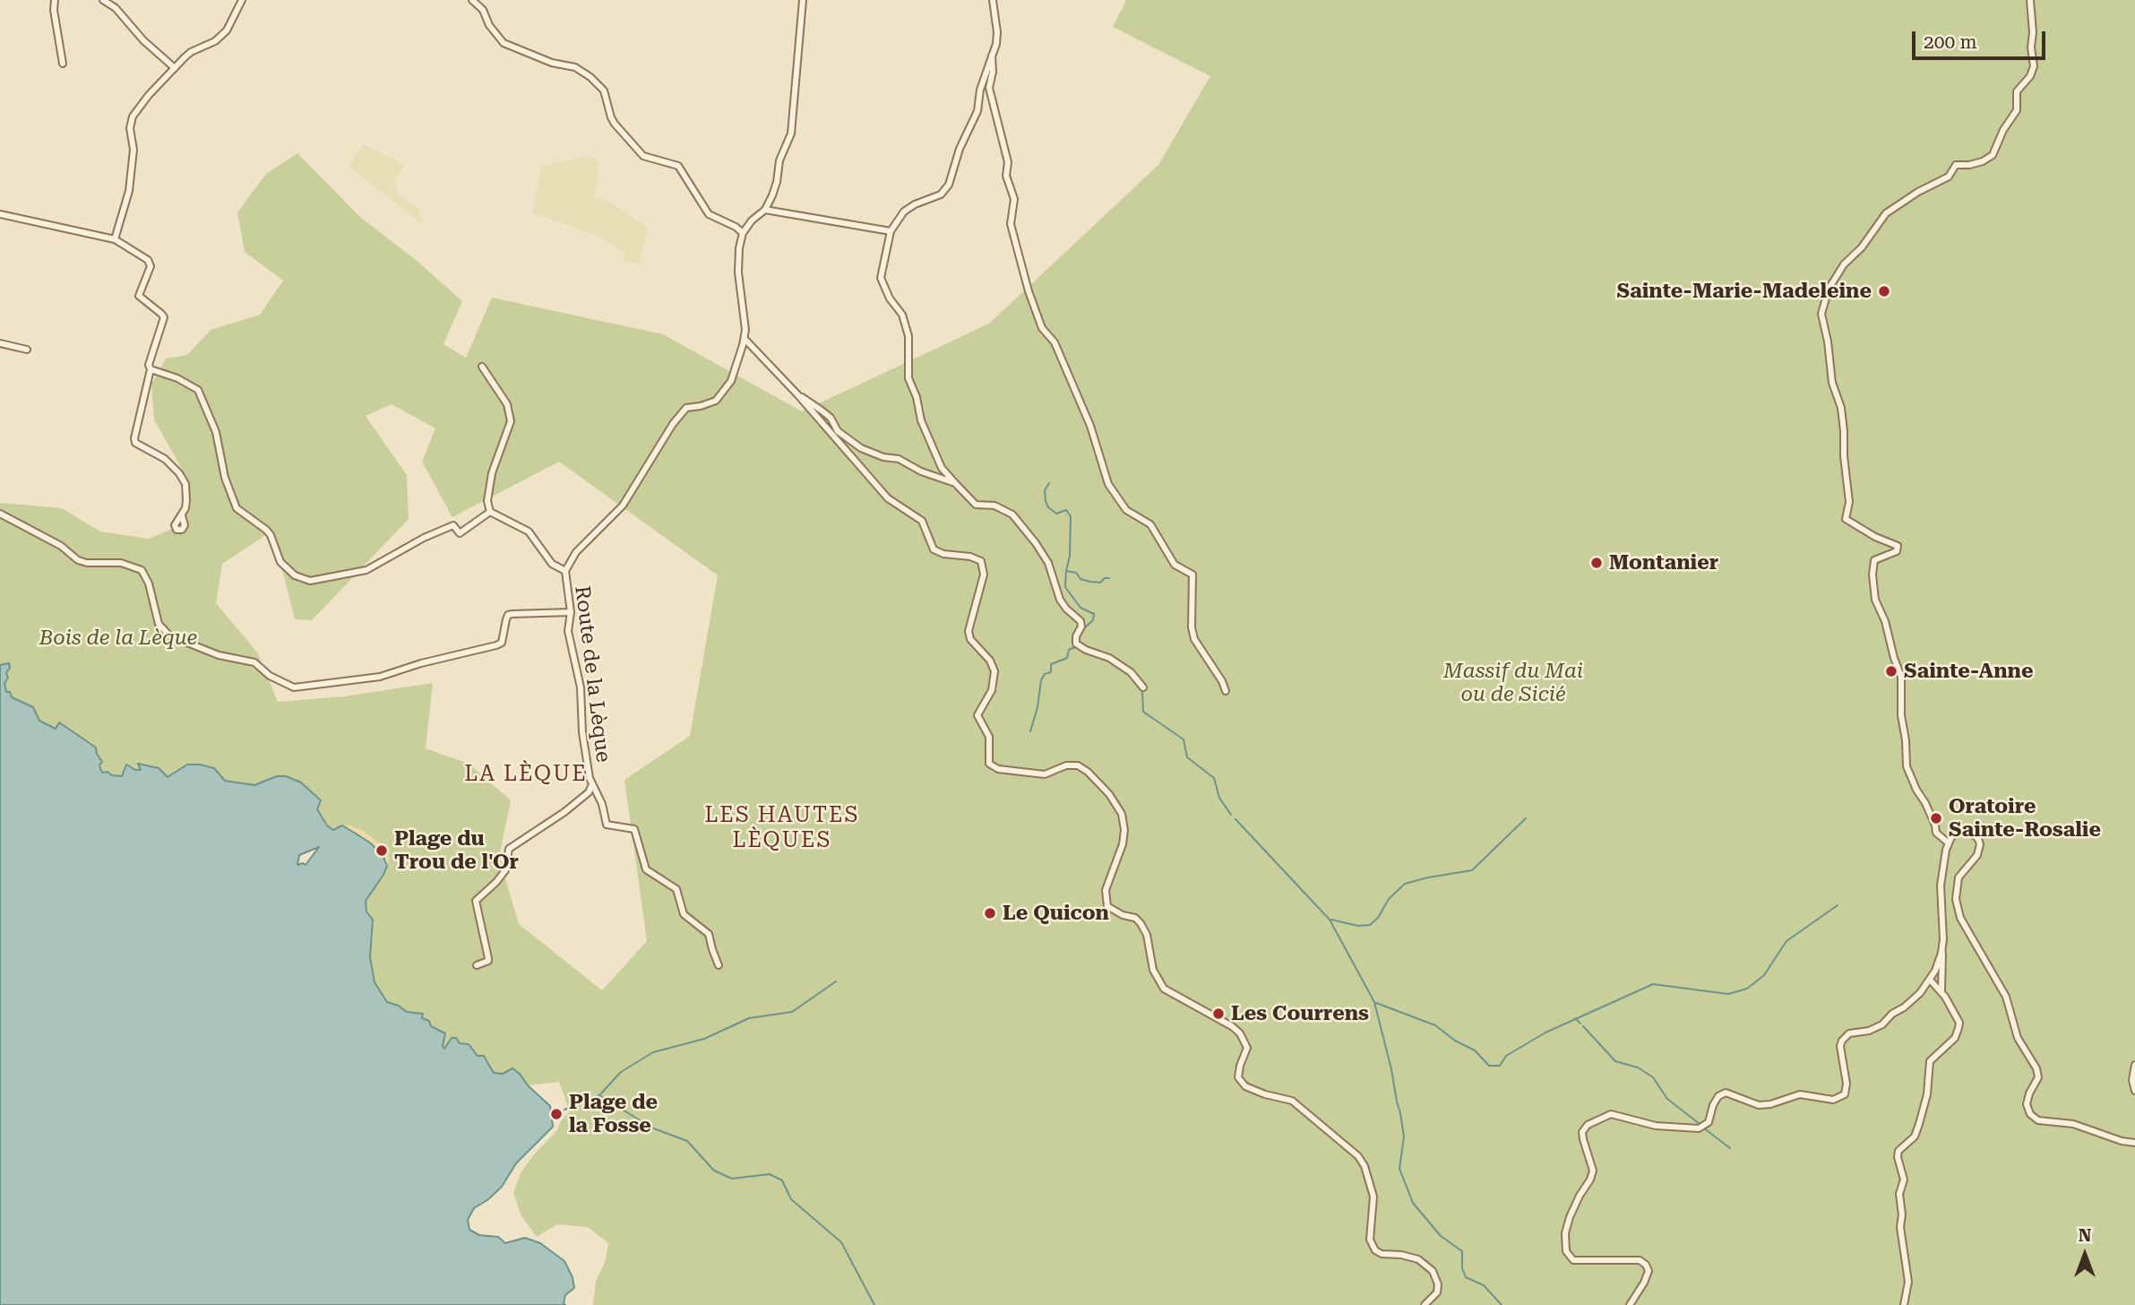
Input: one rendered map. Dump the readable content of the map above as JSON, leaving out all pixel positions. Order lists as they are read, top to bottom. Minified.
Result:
{"streets":{"street":["Route de la Lèque"]},"districts":["LA LÈQUE","LES HAUTES LÈQUES"],"parks":["Bois de la Lèque","Massif du Mai ou de Sicié"],"places":["Sainte-Marie-Madeleine","Montanier","Sainte-Anne","Oratoire Sainte-Rosalie","Plage du Trou de l'Or","Le Quicon","Les Courrens","Plage de la Fosse"],"scale_bar":"200 m","north":"top"}
